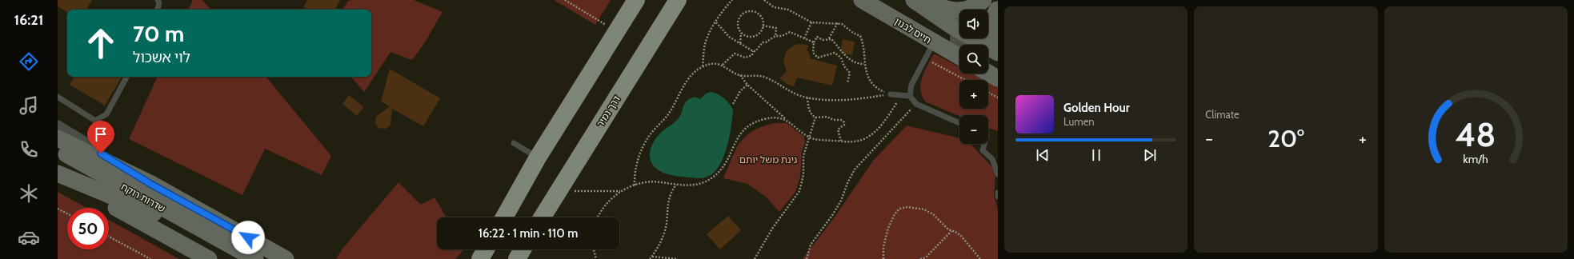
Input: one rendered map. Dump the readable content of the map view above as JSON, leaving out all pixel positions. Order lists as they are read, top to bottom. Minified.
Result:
{"streets":{"highway":["דרך נמיר"],"main road":["חיים לבנון","שדרות רוקח"]},"parks":["גינת משל יותם"],"page":{"tabs":"16:21","tile":"Climate","map_buttons":["+","−"],"turn":["70 m","לוי אשכול"],"song":["Golden Hour","Lumen"],"heat":["−","20°","+"],"limit":"50","trip":"16:22 · 1 min · 110 m","gauge":["48","km/h"]}}
